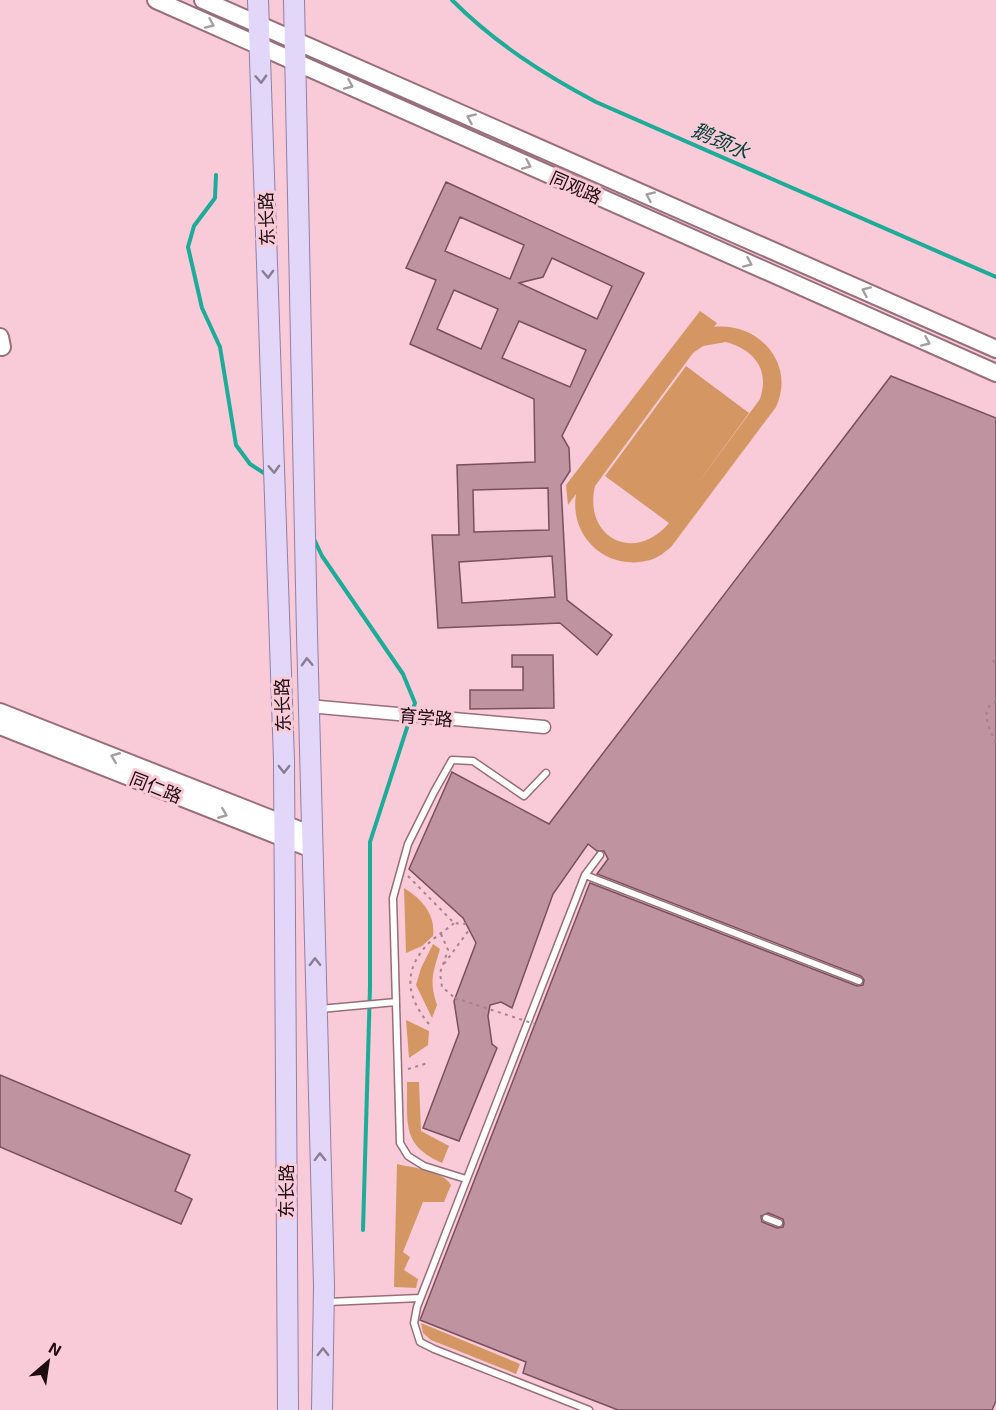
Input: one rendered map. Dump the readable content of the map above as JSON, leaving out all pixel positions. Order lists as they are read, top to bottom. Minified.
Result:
{"streets":{"main road":["东长路"],"street":["同观路","育学路","同仁路"]},"crossings":[["同观路","东长路"],["东长路","育学路"],["东长路","同仁路"]],"water":["鹅颈水"],"north":"top right"}
